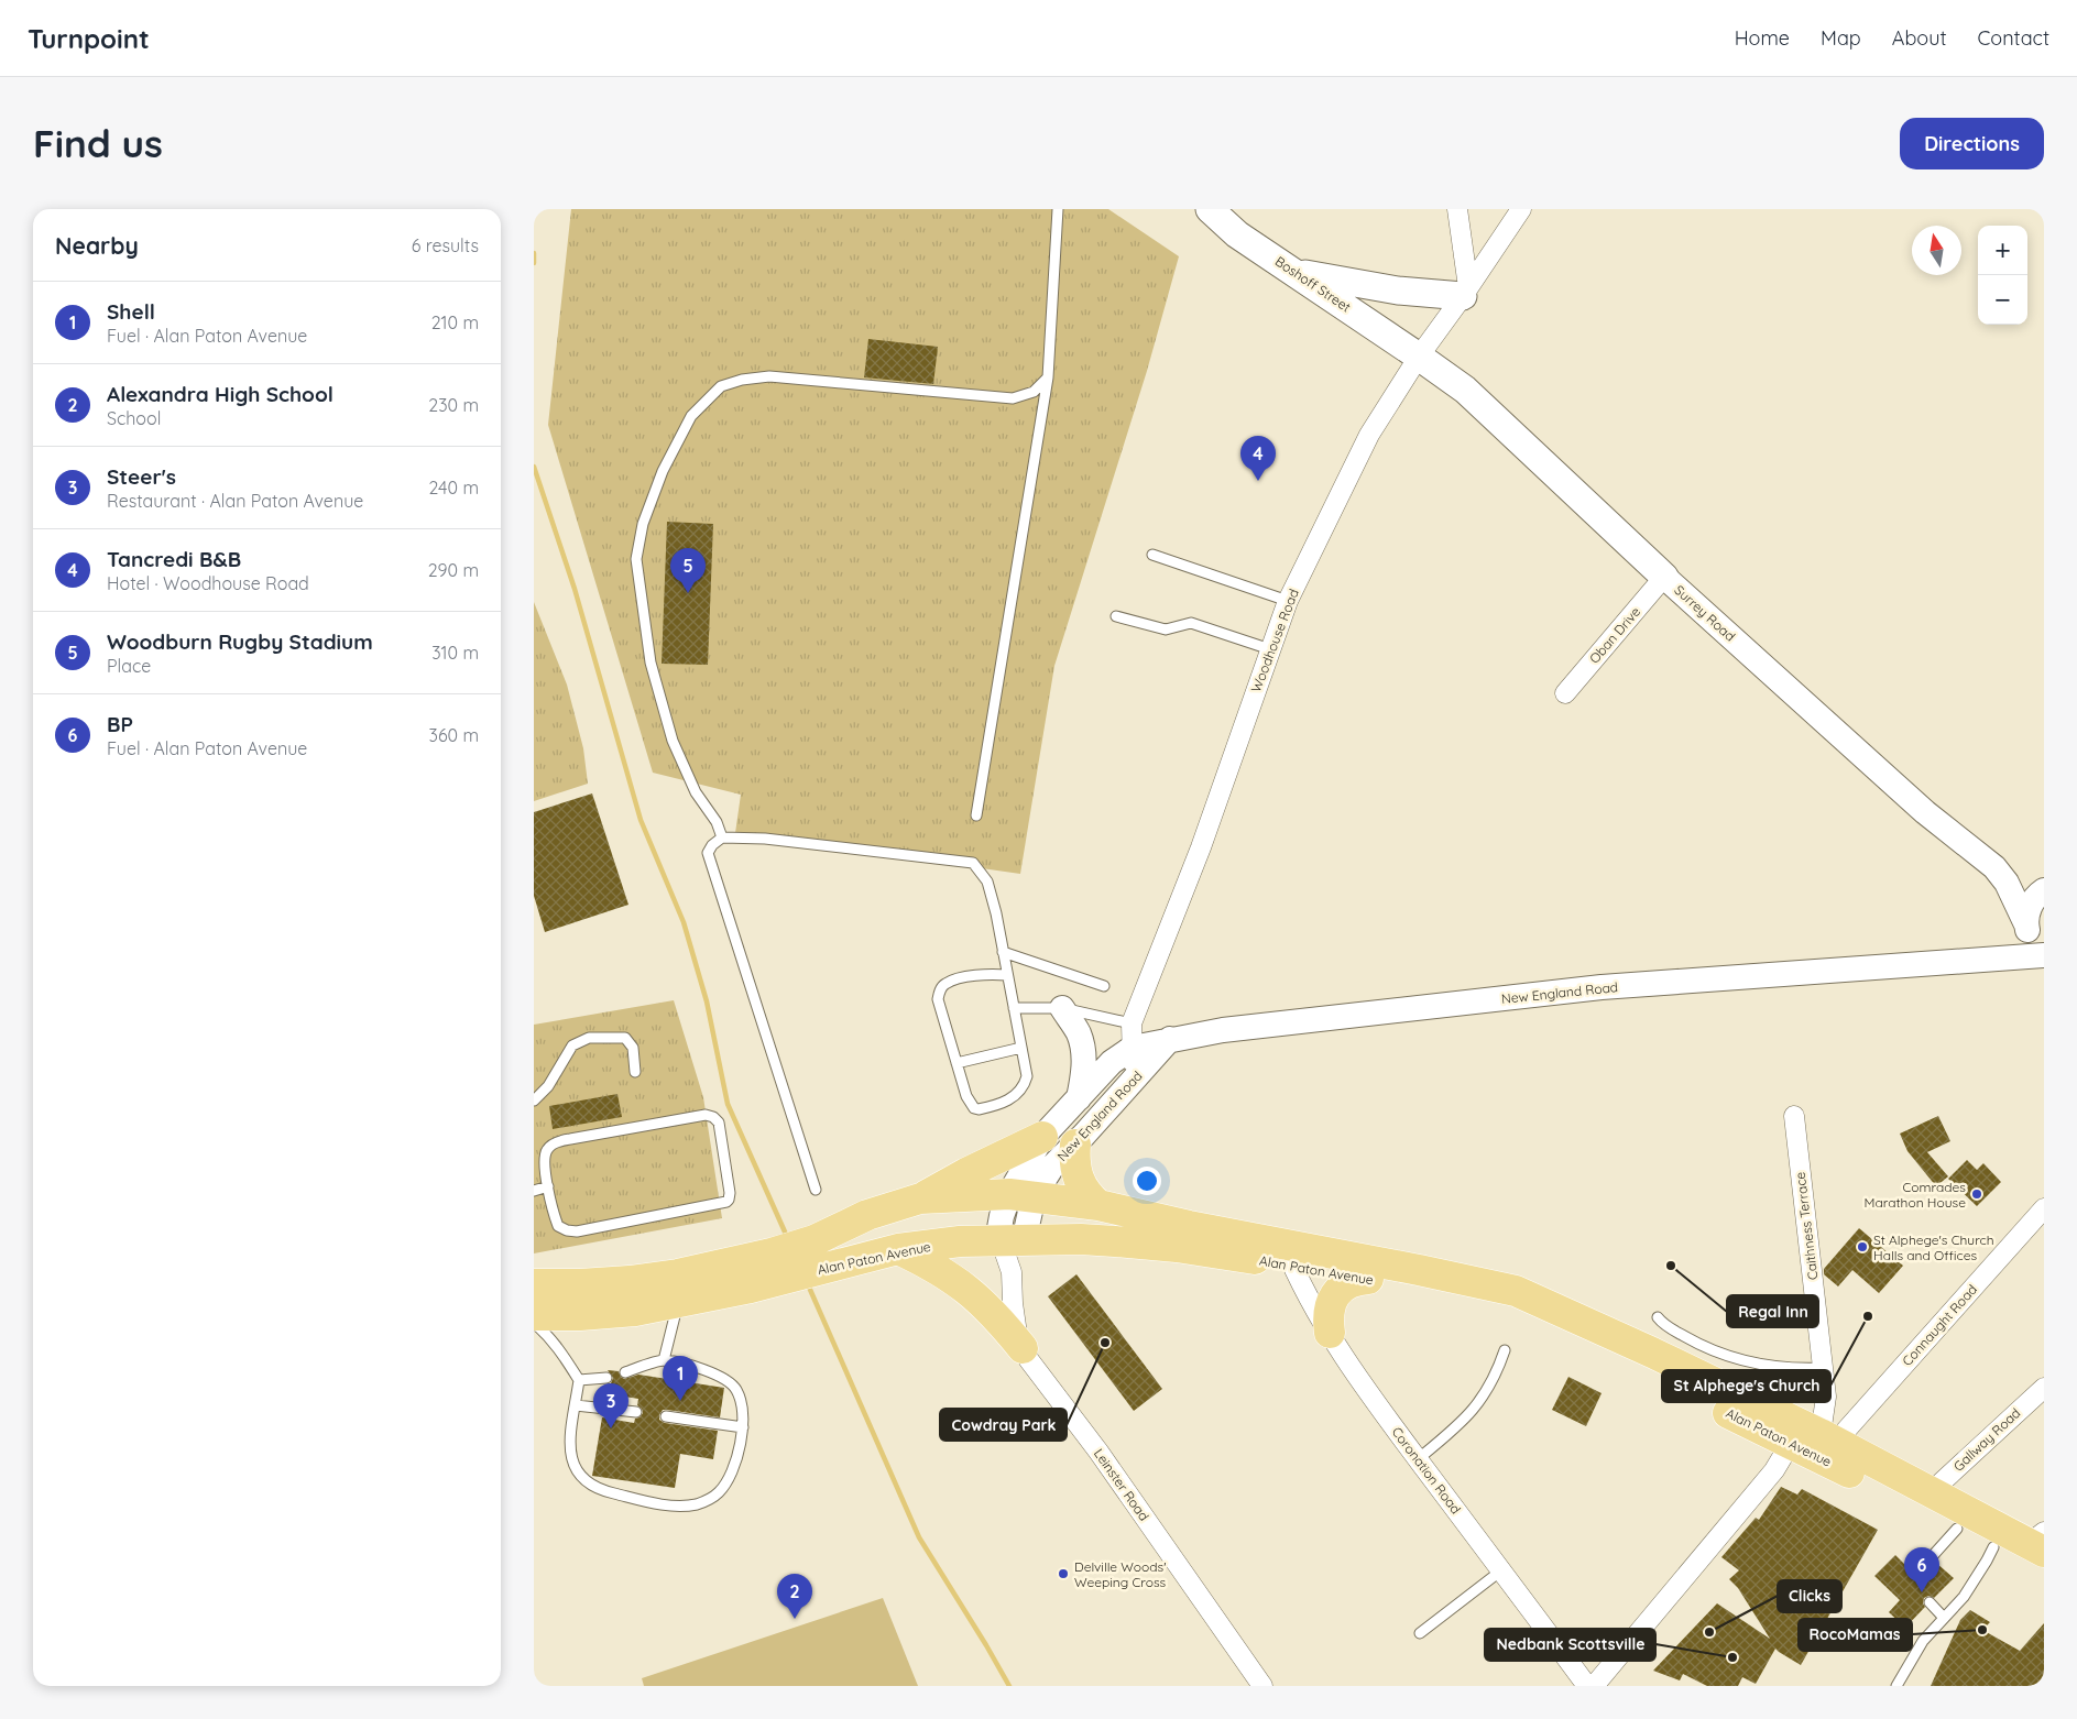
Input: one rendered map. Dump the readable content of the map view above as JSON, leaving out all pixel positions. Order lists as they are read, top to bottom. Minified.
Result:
{"streets":{"main road":["Boshoff Street","Surrey Road","Alan Paton Avenue"],"street":["Oban Drive","Woodhouse Road","New England Road","Caithness Terrace","Connaught Road","Gallway Road","Coronation Road","Leinster Road"]},"crossings":[["Boshoff Street","Surrey Road"],["Boshoff Street","Woodhouse Road"],["Surrey Road","Oban Drive"],["Surrey Road","Woodhouse Road"],["Surrey Road","New England Road"],["Woodhouse Road","New England Road"],["New England Road","Alan Paton Avenue"],["New England Road","Leinster Road"],["Caithness Terrace","Alan Paton Avenue"],["Caithness Terrace","Connaught Road"],["Alan Paton Avenue","Connaught Road"],["Alan Paton Avenue","Gallway Road"],["Alan Paton Avenue","Coronation Road"],["Alan Paton Avenue","Leinster Road"]],"places":["Comrades Marathon House","St Alphege's Church Halls and Offices","Regal Inn","St Alphege's Church","Cowdray Park","Delville Woods' Weeping Cross","RocoMamas","Clicks","Nedbank Scottsville"],"north":"top","page":{"header":"Turnpoint","nav":["Home","Map","About","Contact"],"buttons":"Directions","title":"Find us","heading":["Nearby","6 results"],"map_buttons":["+","−"],"list":[{"mark":"1","name":"Shell","note":"Fuel · Alan Paton Avenue","value":"210 m"},{"mark":"2","name":"Alexandra High School","note":"School","value":"230 m"},{"mark":"3","name":"Steer's","note":"Restaurant · Alan Paton Avenue","value":"240 m"},{"mark":"4","name":"Tancredi B&B","note":"Hotel · Woodhouse Road","value":"290 m"},{"mark":"5","name":"Woodburn Rugby Stadium","note":"Place","value":"310 m"},{"mark":"6","name":"BP","note":"Fuel · Alan Paton Avenue","value":"360 m"}],"pins":["4","5","1","3","6","2"]}}
